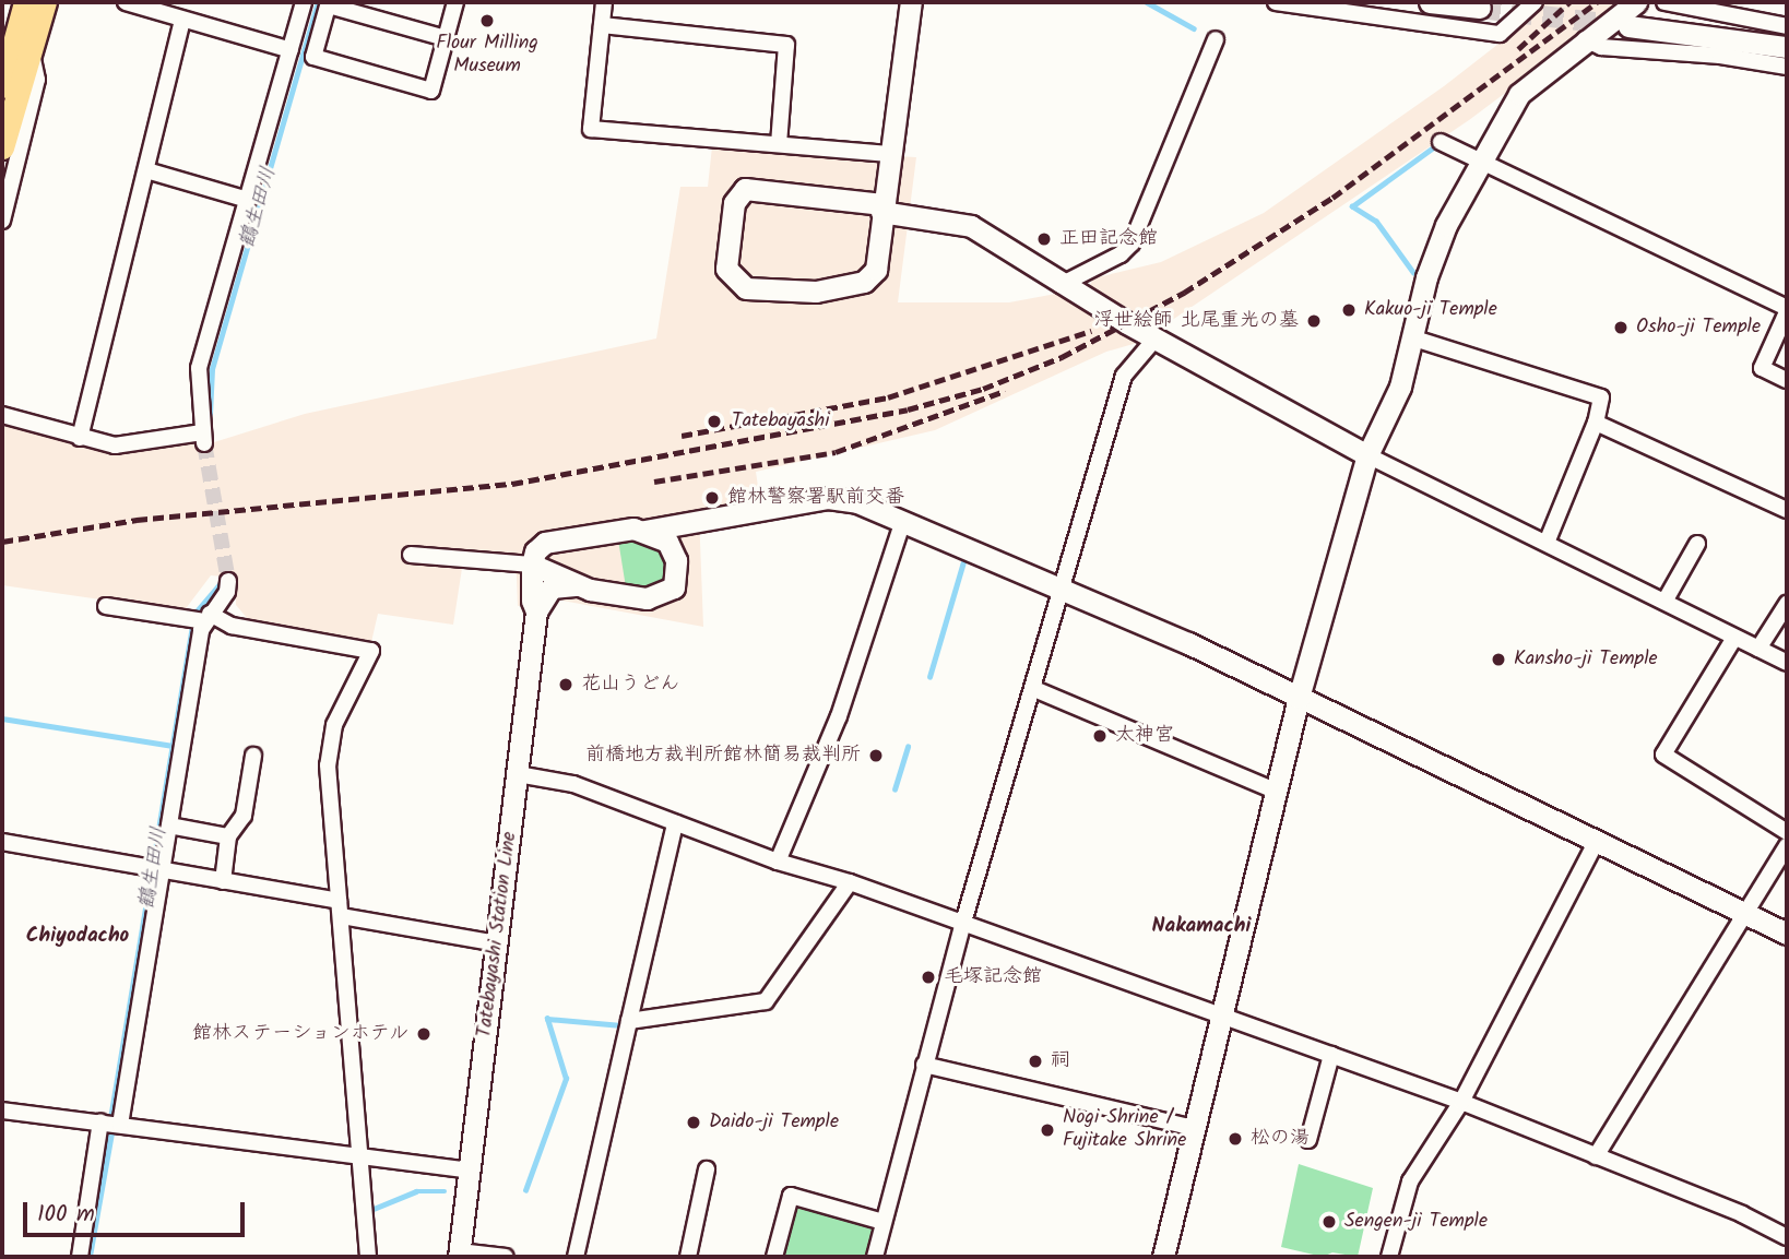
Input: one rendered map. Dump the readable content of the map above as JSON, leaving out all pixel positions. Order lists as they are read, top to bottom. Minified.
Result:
{"streets":{"street":["Tatebayashi Station Line"]},"districts":["Nakamachi","Chiyodacho"],"water":["鶴生田川"],"places":["Flour Milling Museum","正田記念館","Kakuo-ji Temple","浮世絵師 北尾重光の墓","Osho-ji Temple","Tatebayashi","館林警察署駅前交番","Kansho-ji Temple","花山うどん","太神宮","前橋地方裁判所館林簡易裁判所","毛塚記念館","館林ステーションホテル","祠","Daido-ji Temple","Nogi Shrine / Fujitake Shrine","松の湯","Sengen-ji Temple"],"scale_bar":"100 m"}
